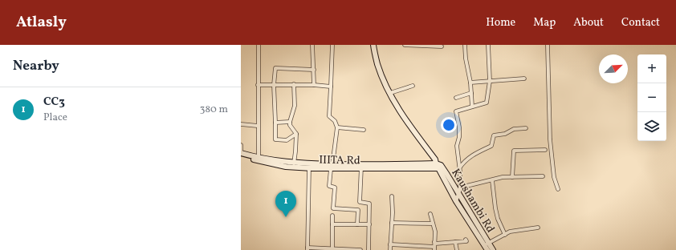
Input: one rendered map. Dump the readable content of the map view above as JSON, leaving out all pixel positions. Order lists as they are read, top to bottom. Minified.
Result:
{"streets":{"main road":["IIITA Rd","Kaushambi Rd"]},"crossings":[["IIITA Rd","Kaushambi Rd"]],"north":"top right","page":{"header":"Atlasly","nav":["Home","Map","About","Contact"],"heading":"Nearby","map_buttons":["+","−"],"list":[{"mark":"1","name":"CC3","note":"Place","value":"380 m"}],"pins":"1"}}
